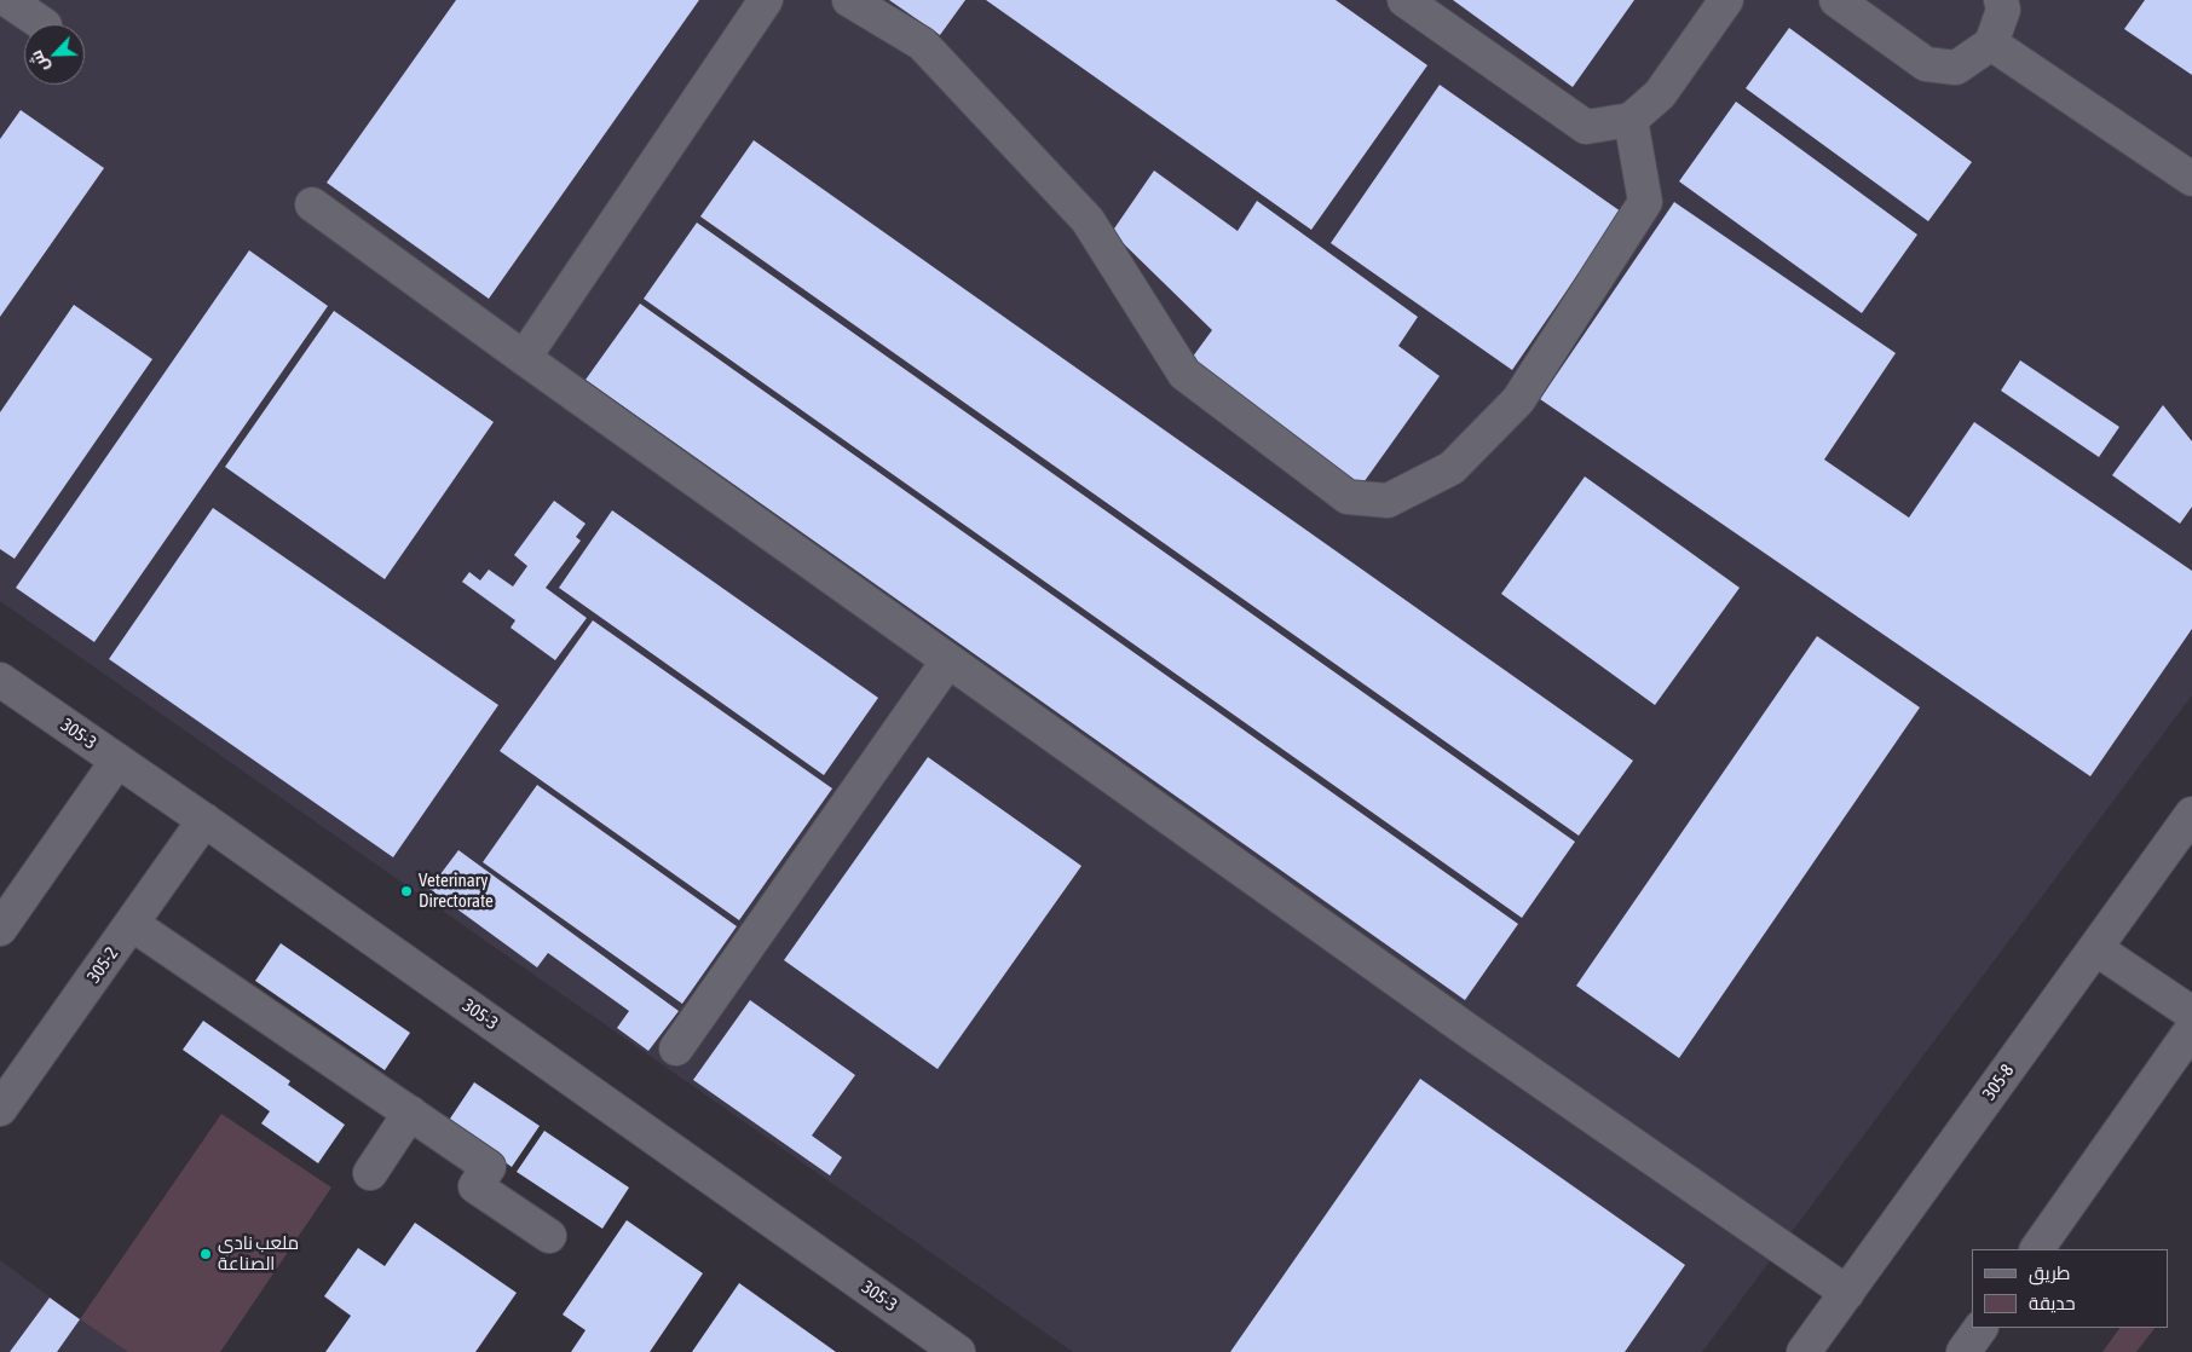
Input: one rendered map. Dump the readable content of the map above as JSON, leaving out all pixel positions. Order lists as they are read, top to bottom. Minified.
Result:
{"streets":{"street":["305-3","305-2","305-8"]},"crossings":[["305-3","305-2"]],"places":["Veterinary Directorate","ملعب نادي الصناعة"],"legend":["طريق","حديقة"],"north":"bottom left"}
